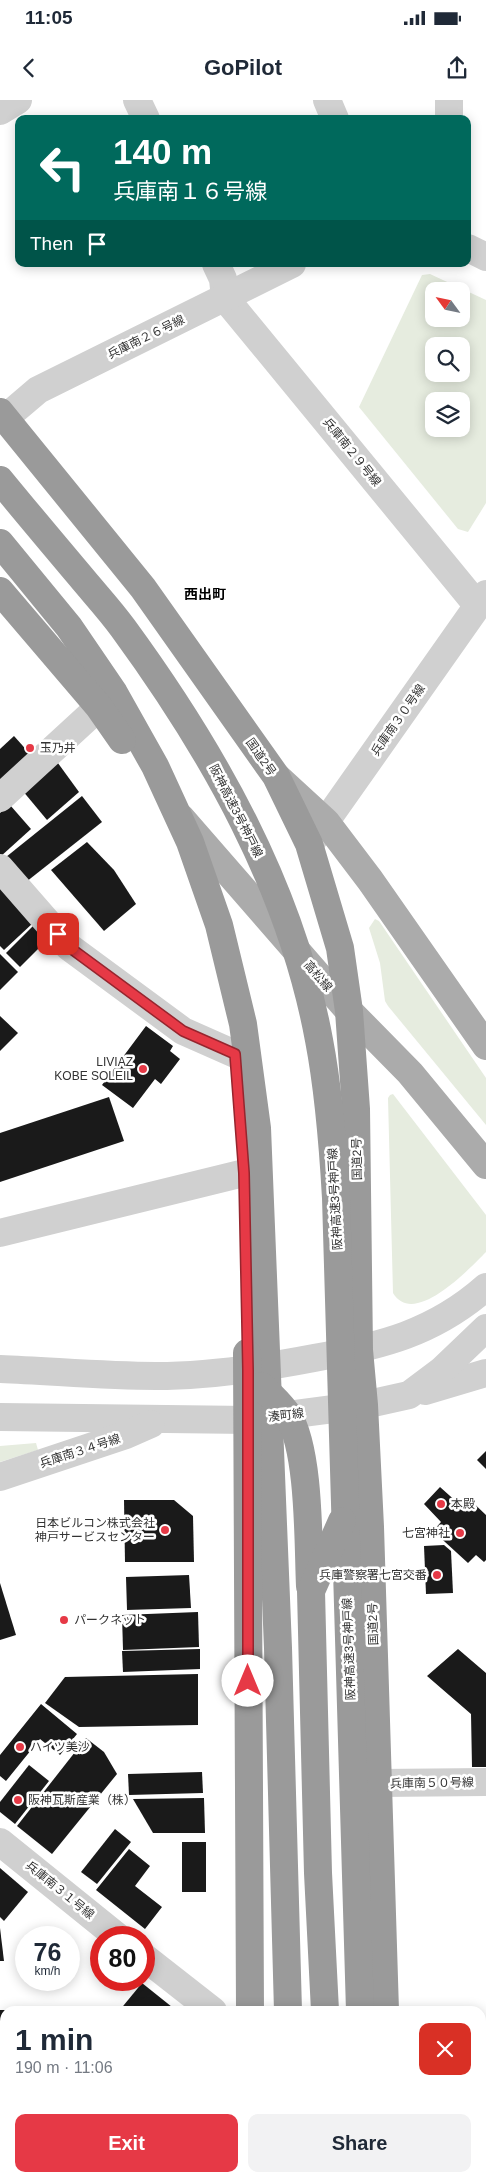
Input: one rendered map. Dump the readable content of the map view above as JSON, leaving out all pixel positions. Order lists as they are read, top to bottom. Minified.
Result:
{"streets":{"highway":["国道2号","阪神高速3号神戸線"],"main road":["高松線"],"street":["兵庫南２６号線","兵庫南２９号線","兵庫南３０号線","湊町線","兵庫南３４号線","兵庫南５０号線","兵庫南３１号線"]},"crossings":[["兵庫南２６号線","兵庫南２９号線"],["兵庫南２６号線","国道2号"],["兵庫南２９号線","兵庫南３０号線"],["兵庫南３０号線","国道2号"],["国道2号","高松線"],["国道2号","湊町線"],["国道2号","兵庫南５０号線"],["湊町線","兵庫南３４号線"]],"districts":["西出町"],"places":["玉乃井","LIVIAZ KOBE SOLEIL","本殿","日本ビルコン株式会社 神戸サービスセンター","七宮神社","兵庫警察署七宮交番","パークネット","ハイツ美沙","阪神瓦斯産業（株）"],"north":"top left","page":{"status":"11:05","header":"GoPilot","turn":["140 m","兵庫南１６号線"],"then":"Then","speed":"76 km/h","limit":"80","heading":["1 min","190 m · 11:06"],"buttons":["Exit","Share"]}}
